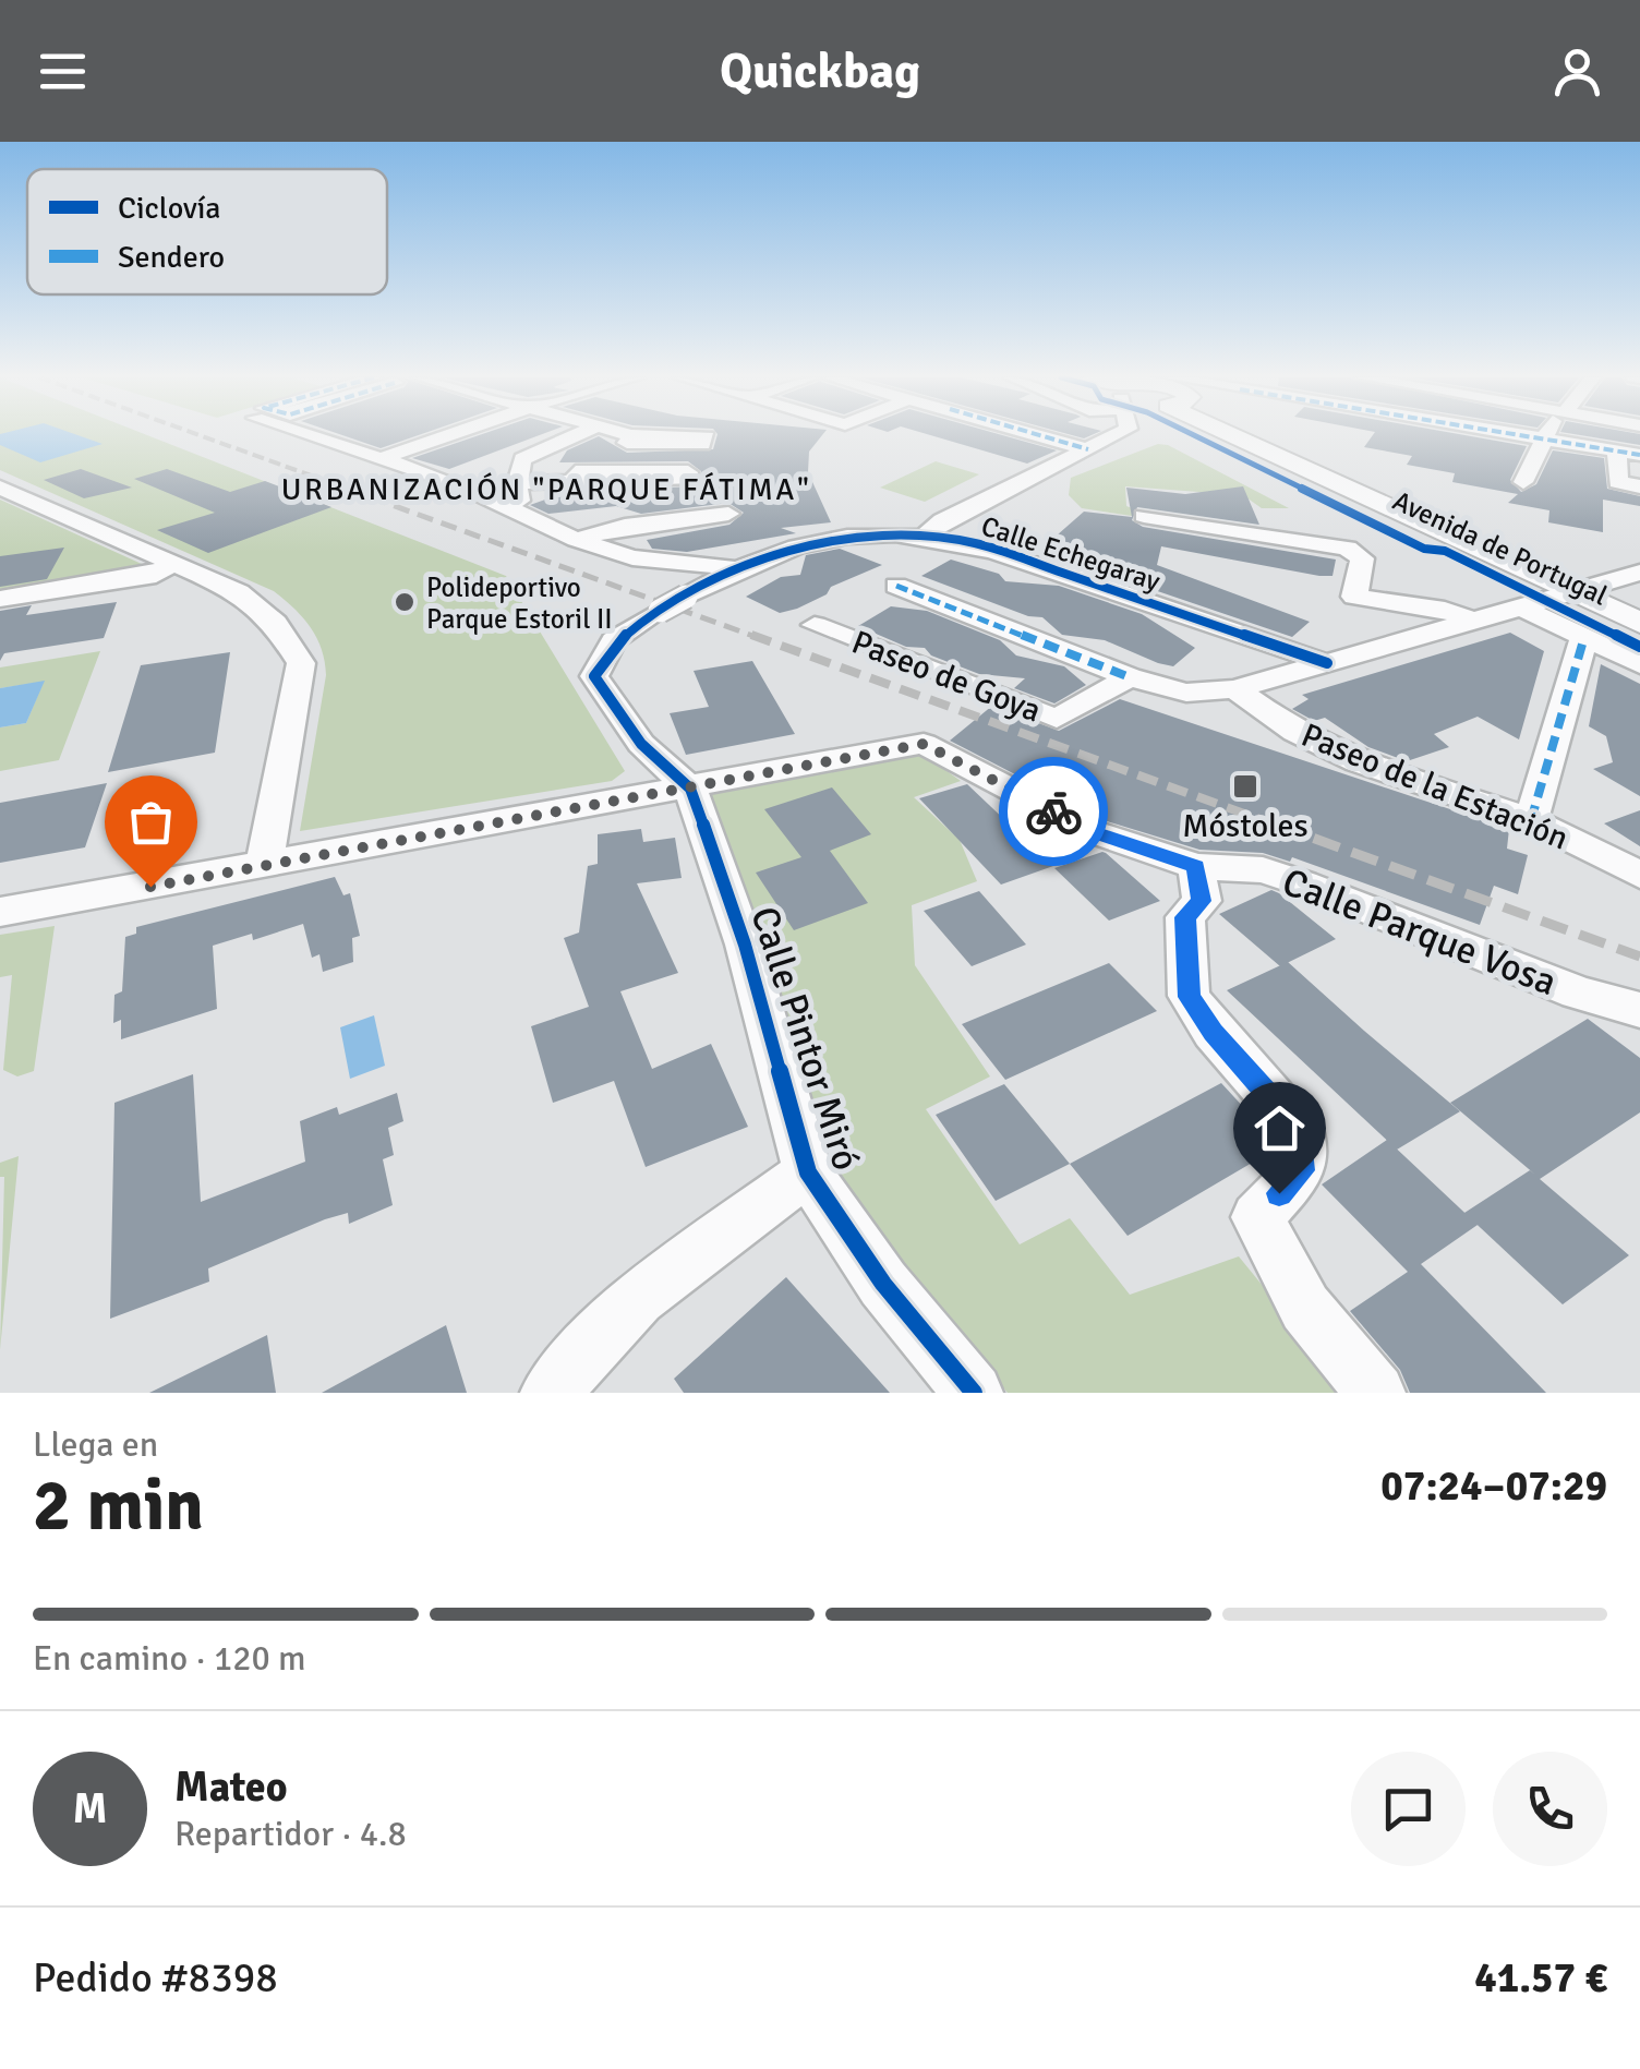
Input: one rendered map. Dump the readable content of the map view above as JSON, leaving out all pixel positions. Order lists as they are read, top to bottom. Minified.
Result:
{"streets":{"main road":["Avenida de Portugal"],"street":["Calle Echegaray","Paseo de Goya","Paseo de la Estación","Calle Parque Vosa","Calle Pintor Miró"]},"crossings":[["Calle Echegaray","Calle Parque Vosa"],["Calle Echegaray","Calle Pintor Miró"],["Calle Parque Vosa","Calle Pintor Miró"]],"districts":["URBANIZACIÓN \"PARQUE FÁTIMA\""],"places":{"other":["Polideportivo Parque Estoril II"],"transit":["Móstoles"]},"legend":["Ciclovía","Sendero"],"page":{"header":"Quickbag","heading":["2 min","Llega en","07:24–07:29"],"panel":["Mateo","Repartidor · 4.8","Pedido #8398","41.57 €"],"bar":"En camino · 120 m","round":"M"}}
